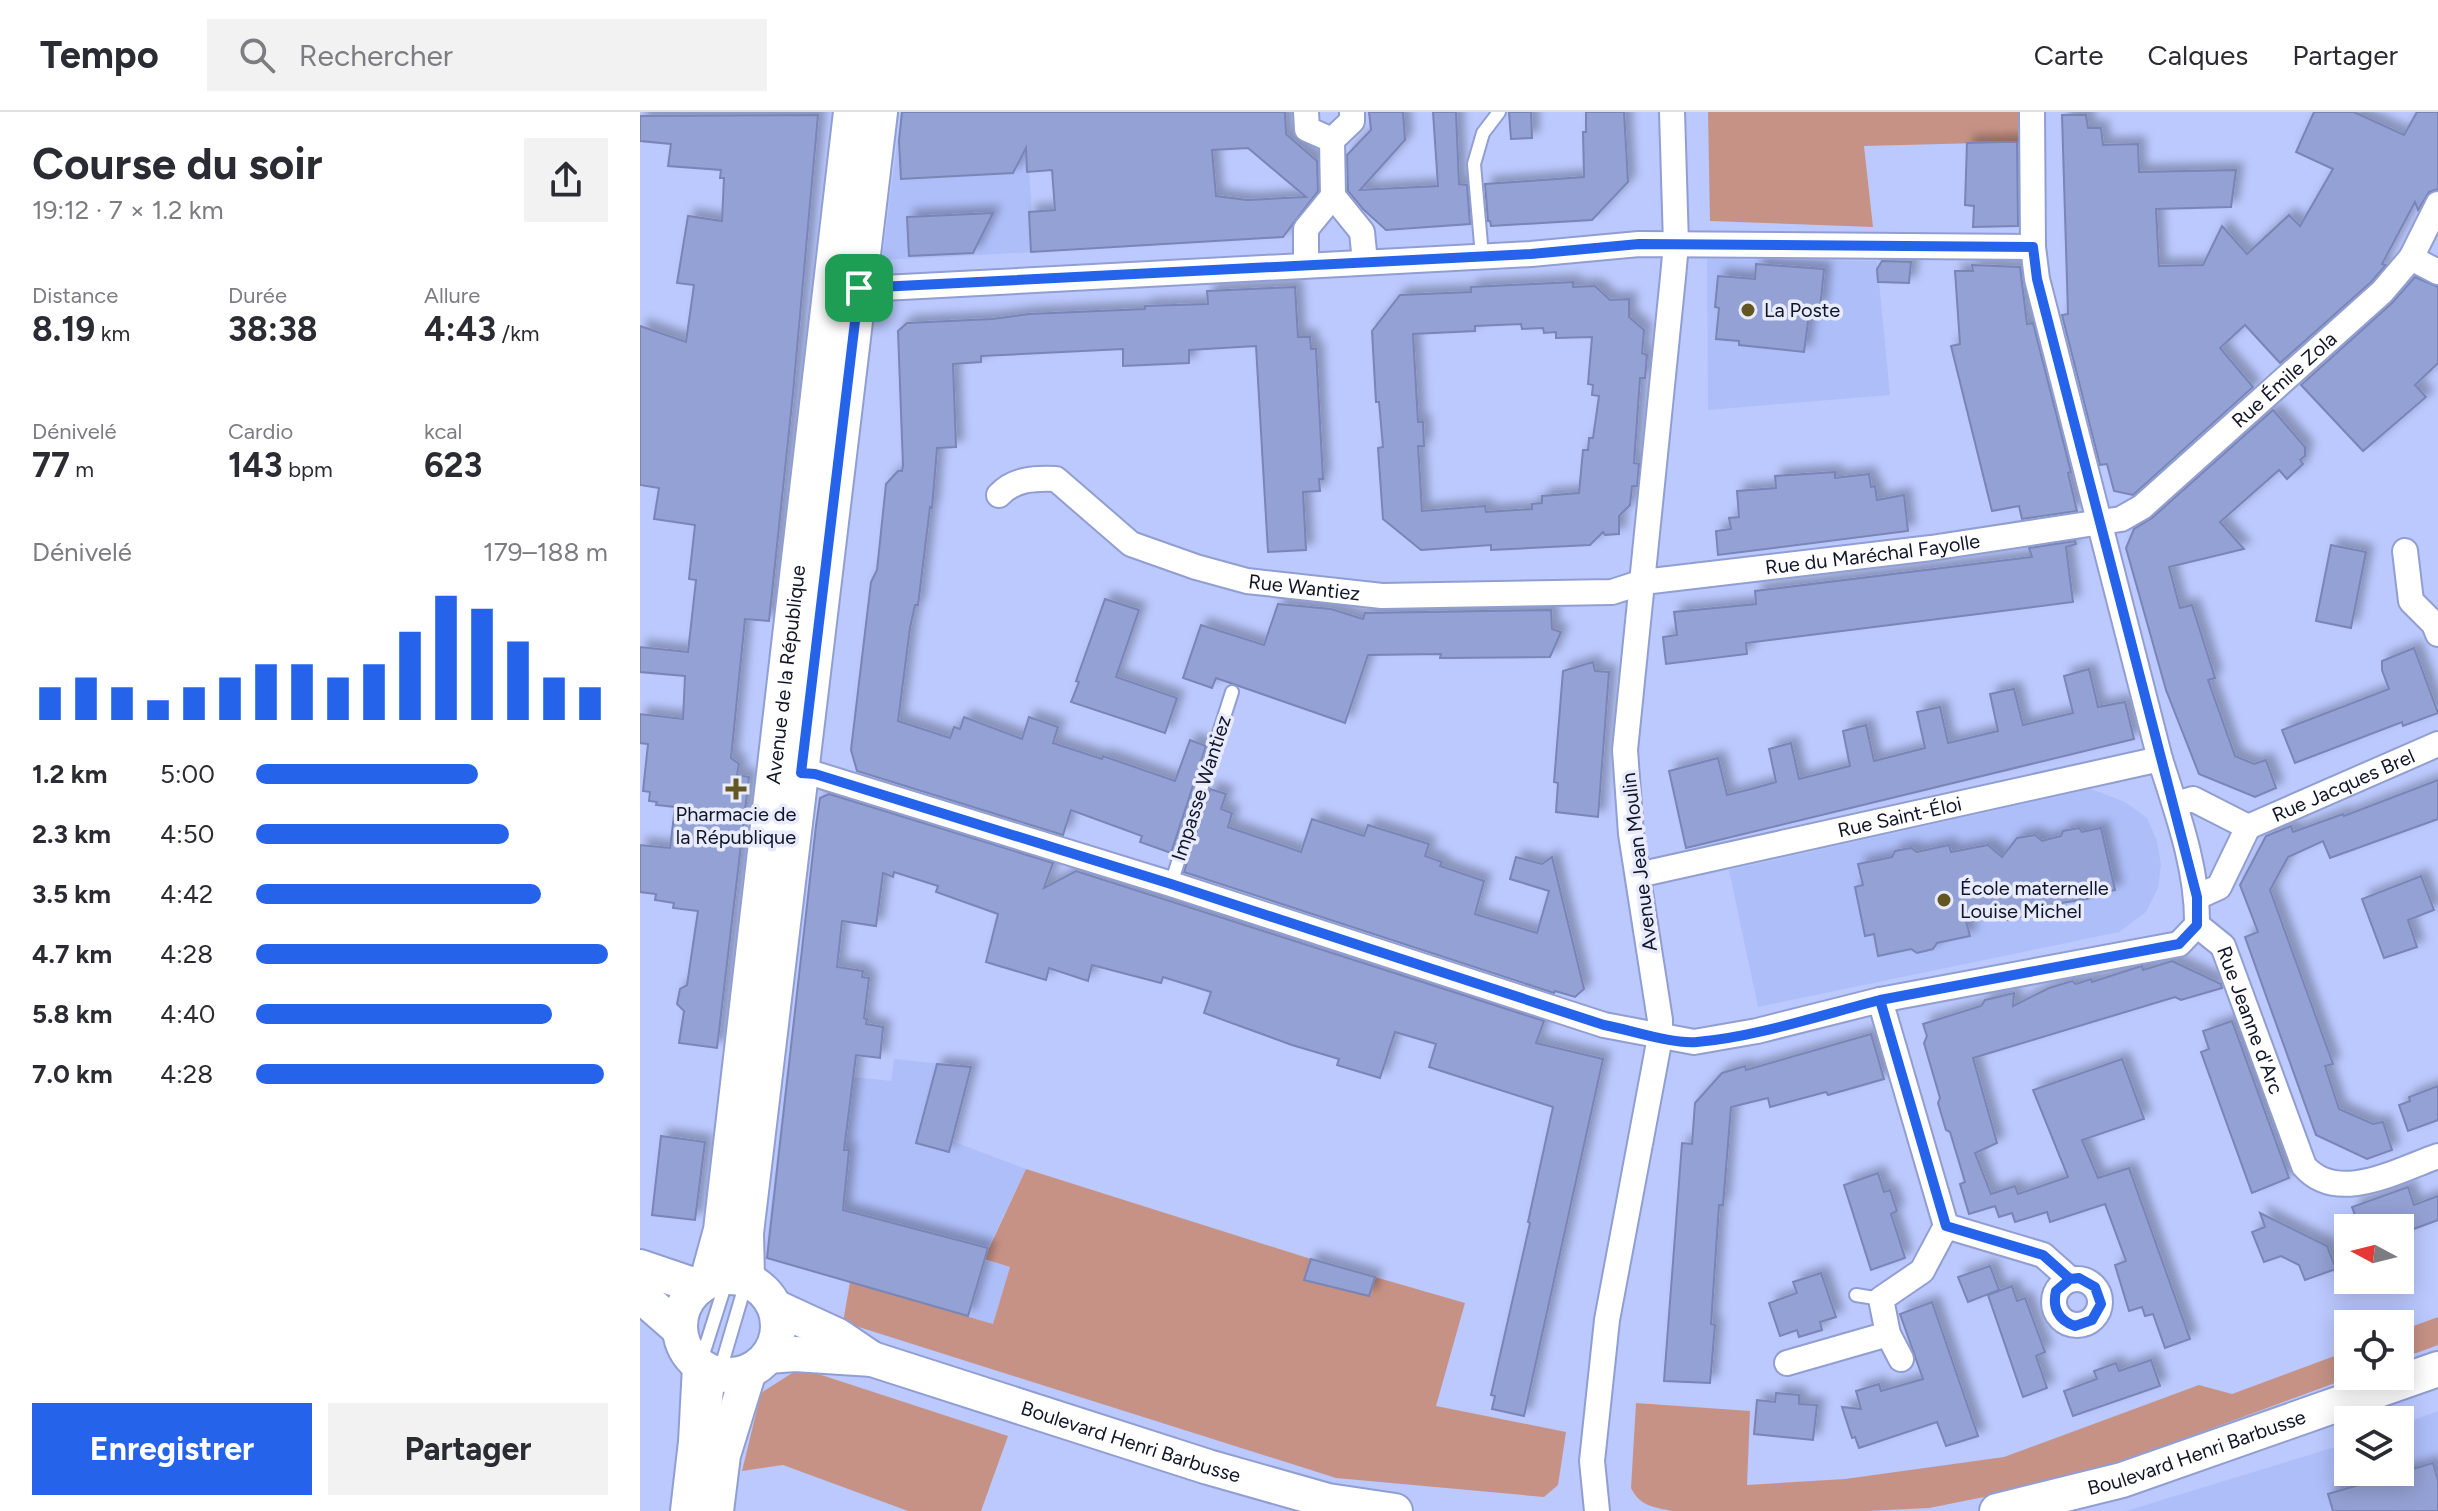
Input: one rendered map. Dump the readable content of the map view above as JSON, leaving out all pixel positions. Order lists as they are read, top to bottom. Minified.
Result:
{"streets":{"main road":["Avenue de la République","Boulevard Henri Barbusse"],"street":["Rue Émile Zola","Rue du Maréchal Fayolle","Rue Wantiez","Rue Jacques Brel","Rue Saint-Éloi","Avenue Jean Moulin","Rue Jeanne d'Arc"],"lane":["Impasse Wantiez"]},"crossings":[["Rue Émile Zola","Rue du Maréchal Fayolle"],["Rue du Maréchal Fayolle","Rue Wantiez"],["Rue du Maréchal Fayolle","Avenue Jean Moulin"],["Rue Wantiez","Avenue Jean Moulin"],["Avenue de la République","Boulevard Henri Barbusse"],["Rue Saint-Éloi","Avenue Jean Moulin"]],"places":{"other":["La Poste","École maternelle Louise Michel"],"health":["Pharmacie de la République"]},"north":"left","page":{"header":"Tempo","search":"Rechercher","nav":["Carte","Calques","Partager"],"heading":["Course du soir","19:12 · 7 × 1.2 km"],"stats":[["Distance","8.19 km"],["Durée","38:38"],["Allure","4:43 /km"],["Dénivelé","77 m"],["Cardio","143 bpm"],["kcal","623"]],"chart":["Dénivelé","179–188 m"],"list":[{"name":"1.2 km","note":"5:00"},{"name":"2.3 km","note":"4:50"},{"name":"3.5 km","note":"4:42"},{"name":"4.7 km","note":"4:28"},{"name":"5.8 km","note":"4:40"},{"name":"7.0 km","note":"4:28"}],"buttons":["Enregistrer","Partager"]}}
